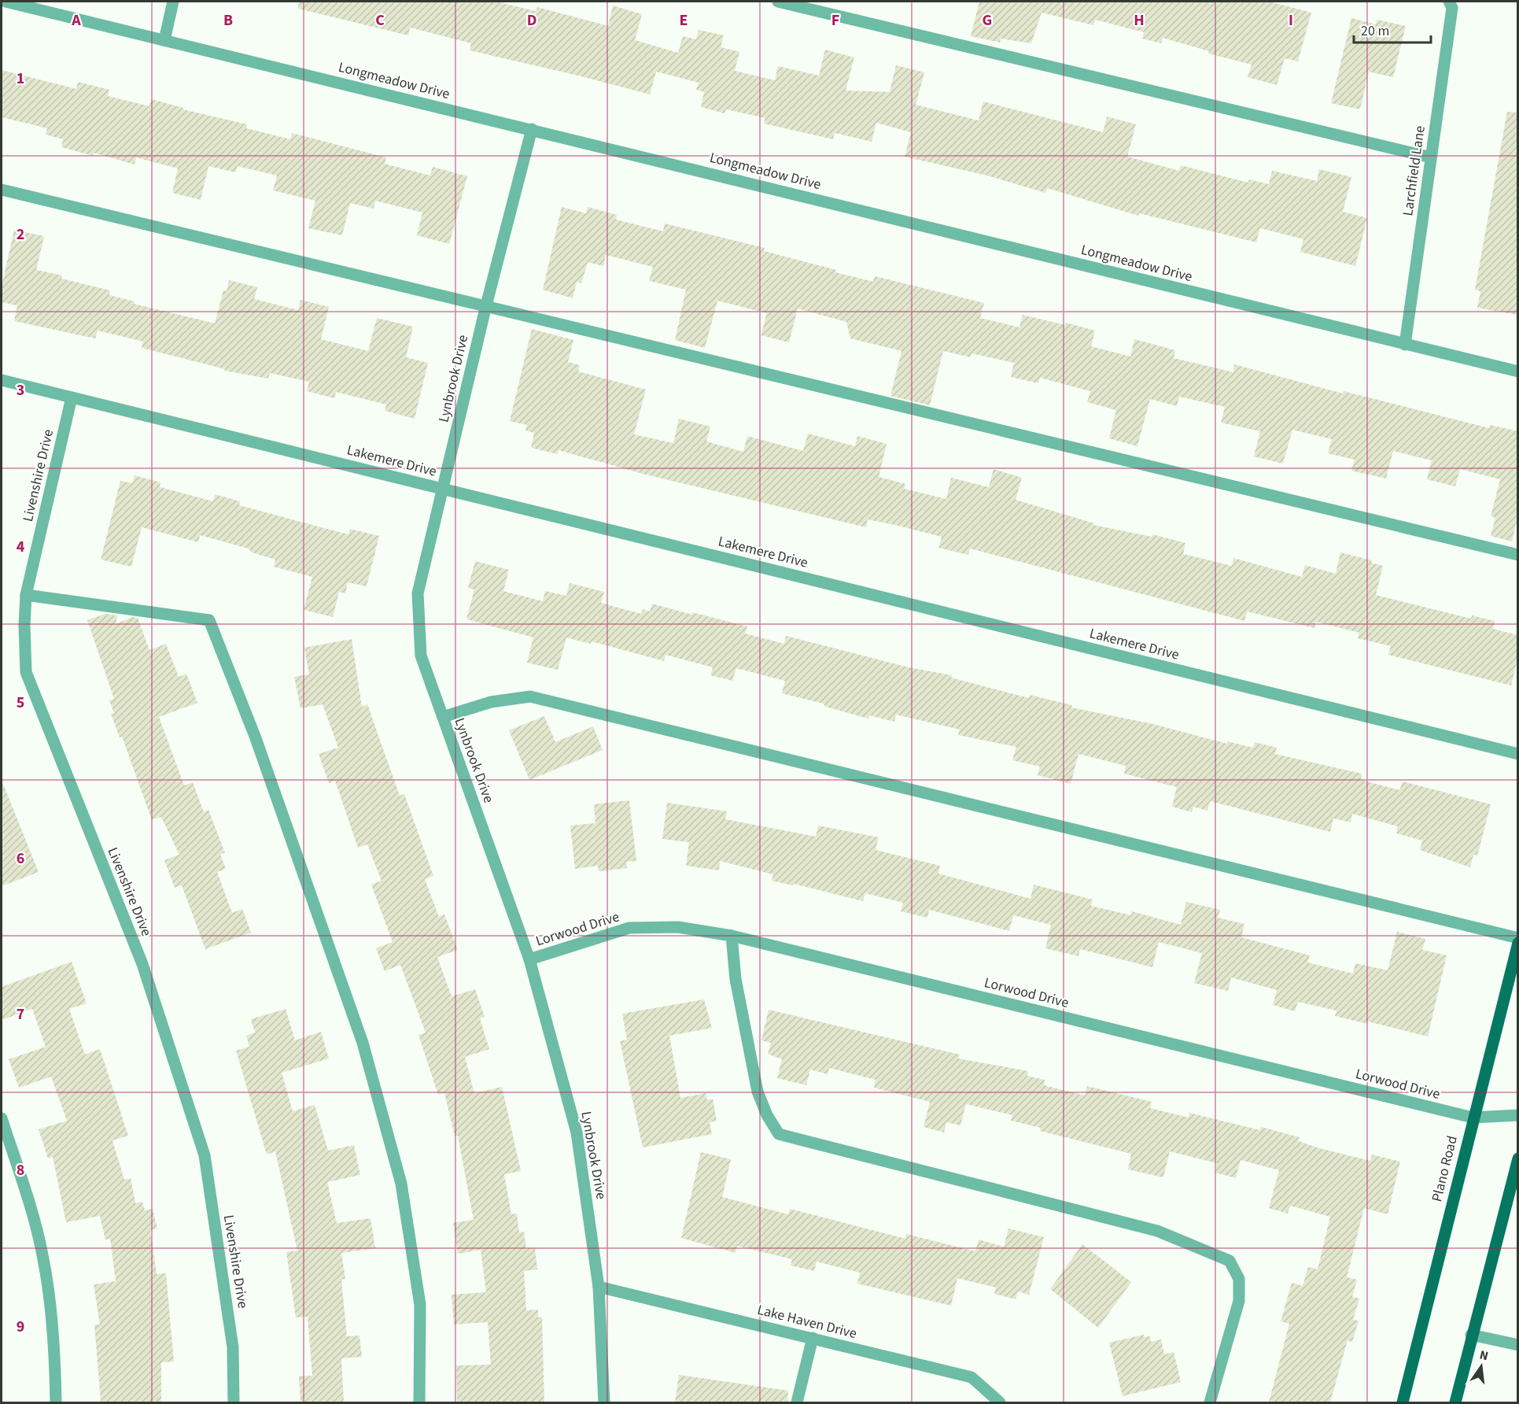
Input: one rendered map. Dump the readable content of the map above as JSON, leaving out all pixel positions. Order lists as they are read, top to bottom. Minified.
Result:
{"streets":{"main road":["Plano Road"],"street":["Longmeadow Drive","Larchfield Lane","Lynbrook Drive","Lakemere Drive","Livenshire Drive","Lorwood Drive","Lake Haven Drive"]},"crossings":[["Longmeadow Drive","Larchfield Lane"],["Longmeadow Drive","Lynbrook Drive"],["Lynbrook Drive","Lakemere Drive"],["Lynbrook Drive","Lorwood Drive"],["Lynbrook Drive","Lake Haven Drive"],["Lakemere Drive","Livenshire Drive"],["Lorwood Drive","Plano Road"]],"scale_bar":"20 m","north":"top","grid":{"columns":["A","B","C","D","E","F","G","H","I"],"rows":["1","2","3","4","5","6","7","8","9"]}}
